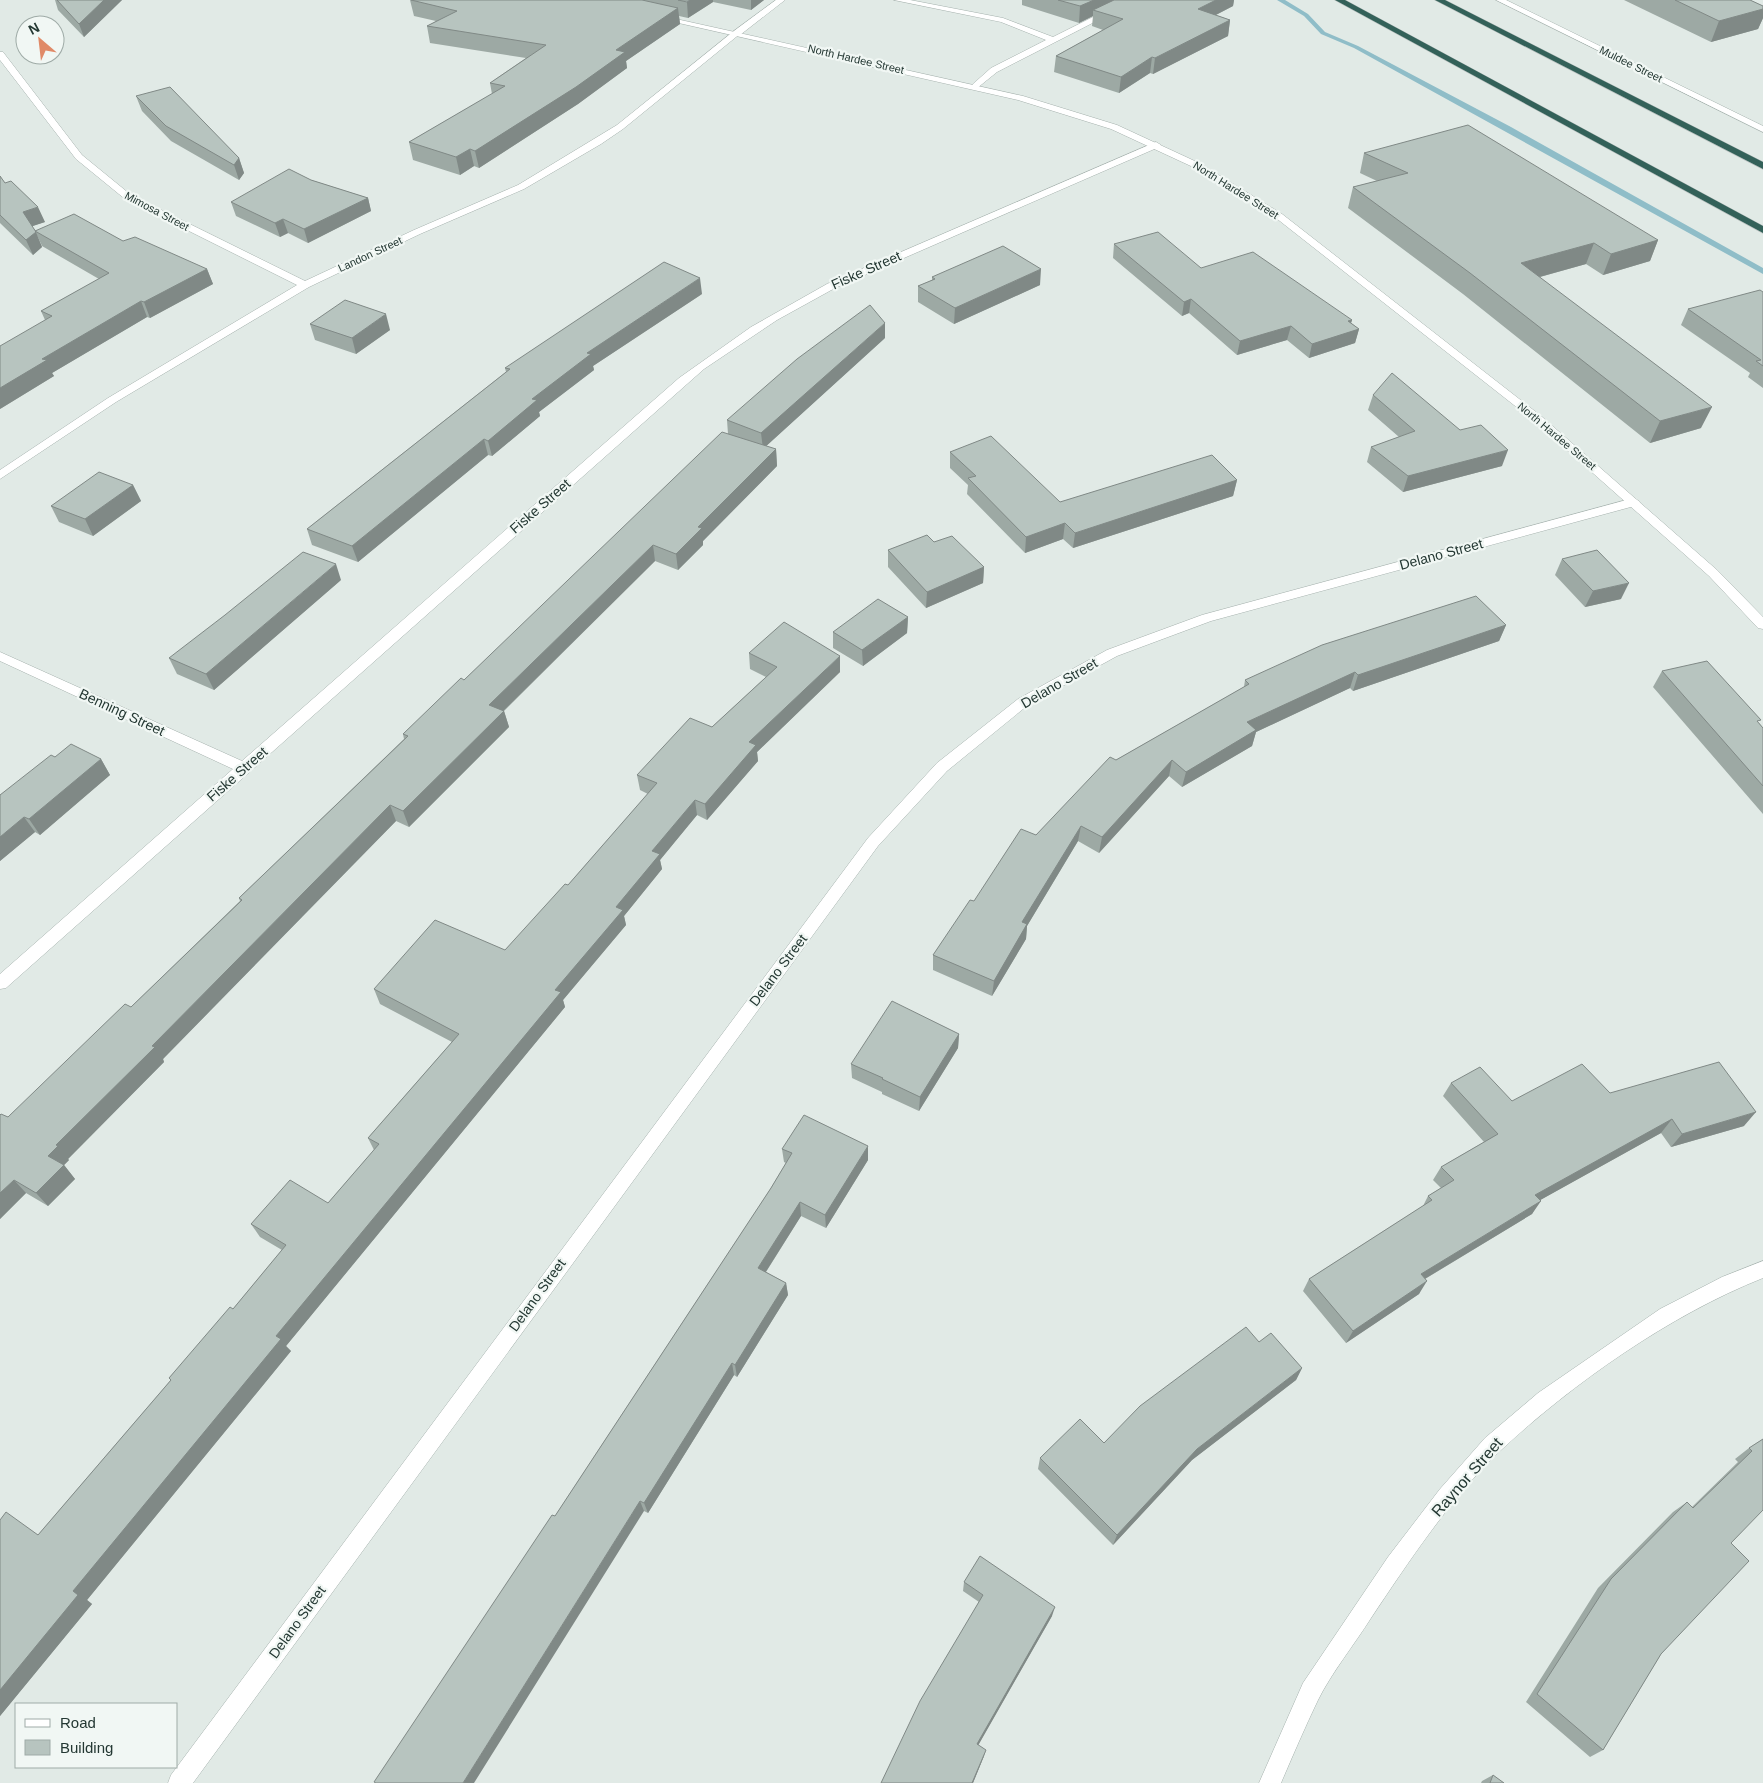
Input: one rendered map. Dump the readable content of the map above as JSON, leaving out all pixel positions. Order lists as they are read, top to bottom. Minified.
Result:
{"streets":{"street":["North Hardee Street","Muldee Street","Mimosa Street","Landon Street","Fiske Street","Delano Street","Benning Street","Raynor Street"]},"crossings":[["North Hardee Street","Landon Street"],["North Hardee Street","Fiske Street"],["North Hardee Street","Delano Street"],["Mimosa Street","Landon Street"],["Fiske Street","Benning Street"]],"legend":["Road","Building"],"north":"top left"}
